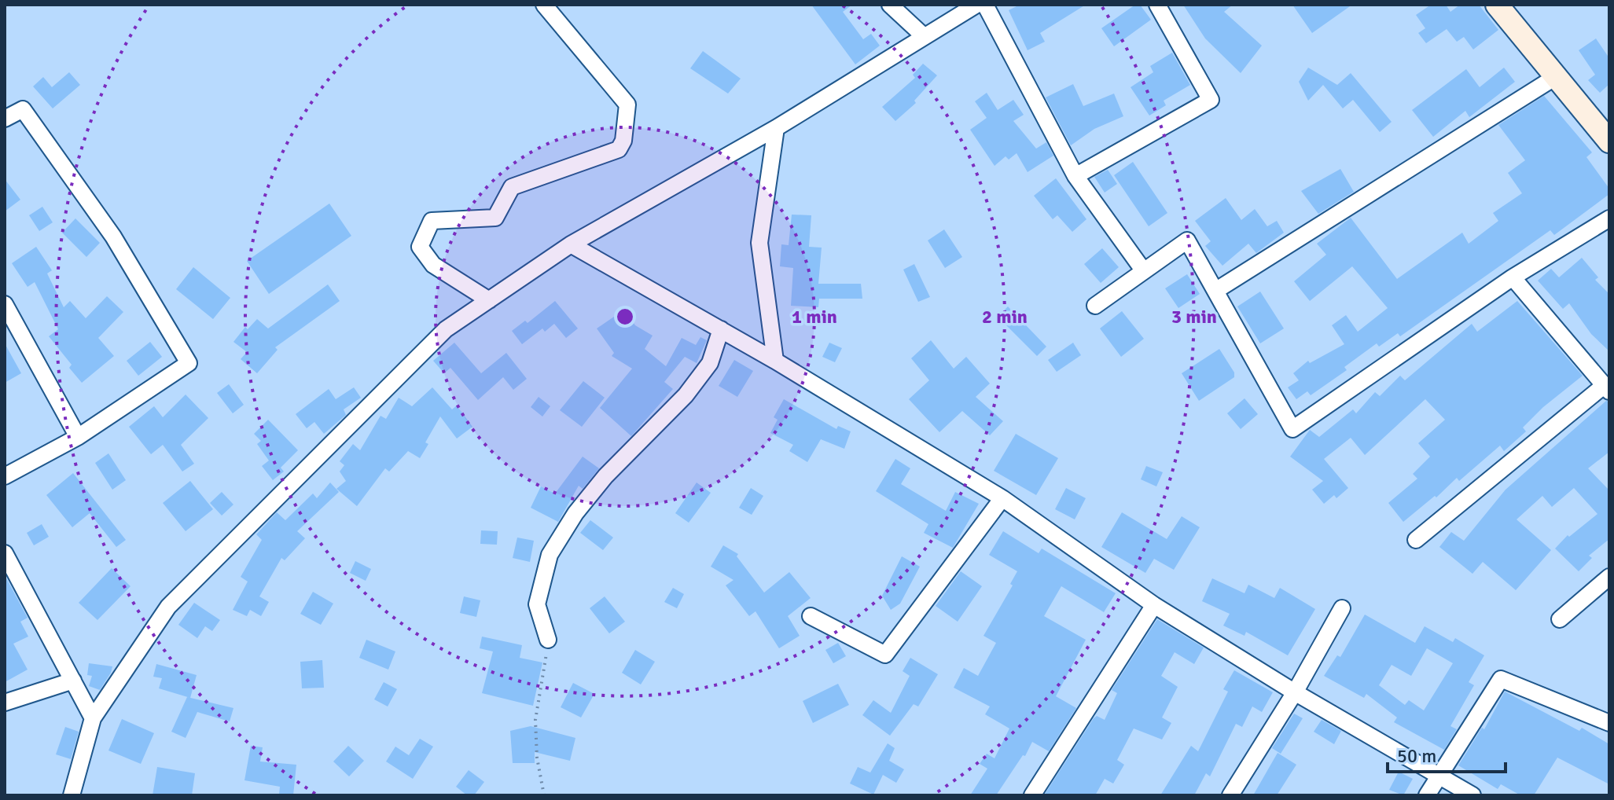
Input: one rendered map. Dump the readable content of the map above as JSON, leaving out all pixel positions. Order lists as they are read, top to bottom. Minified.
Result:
{"scale_bar":"50 m","rings":["1 min","2 min","3 min"]}
